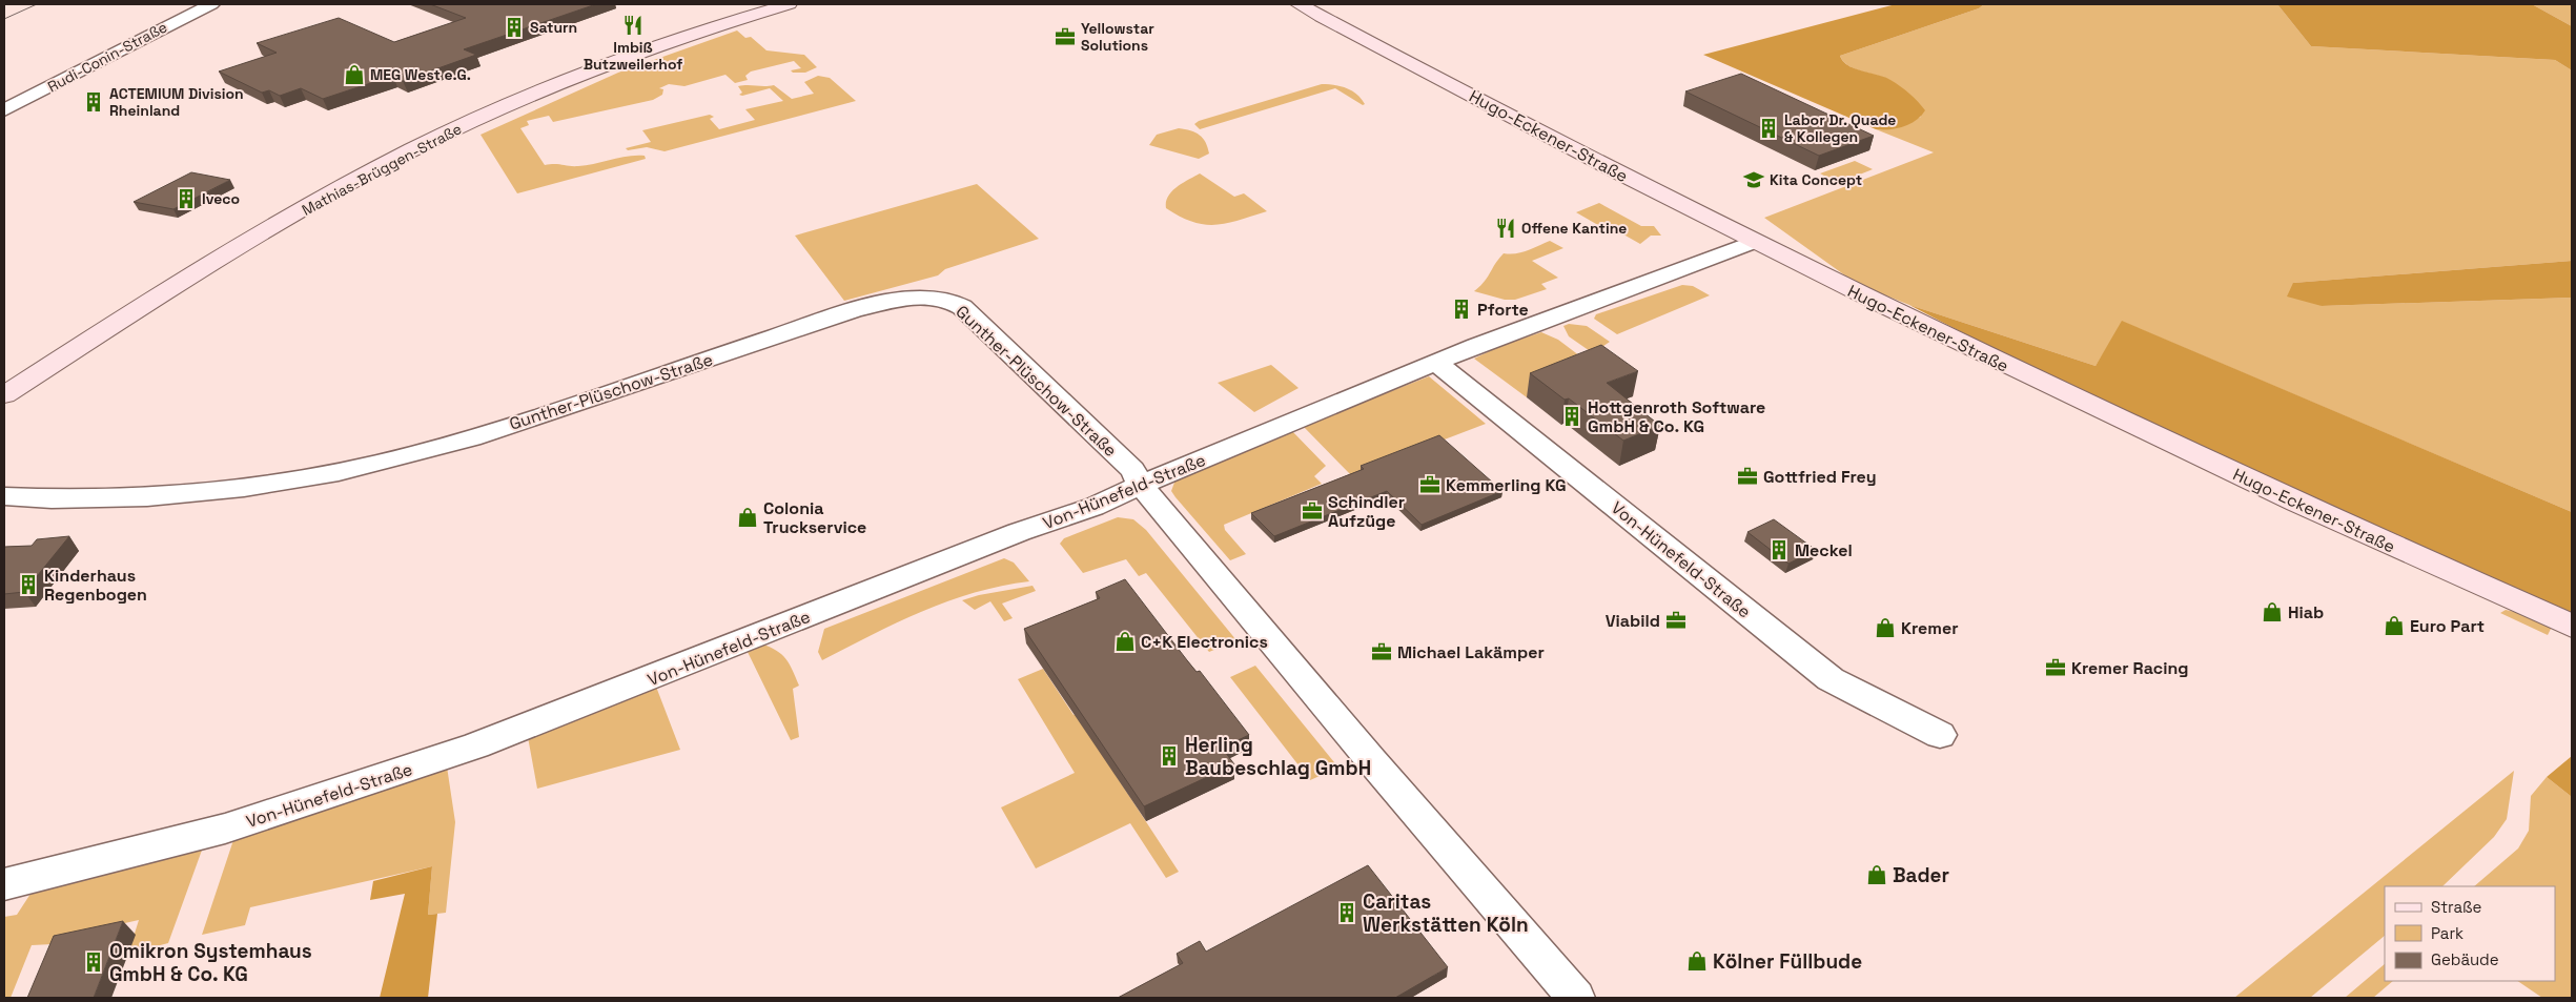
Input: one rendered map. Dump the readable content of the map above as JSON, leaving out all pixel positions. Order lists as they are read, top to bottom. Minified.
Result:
{"streets":{"main road":["Hugo-Eckener-Straße","Mathias-Brüggen-Straße"],"street":["Rudi-Conin-Straße","Gunther-Plüschow-Straße","Von-Hünefeld-Straße"]},"crossings":[["Hugo-Eckener-Straße","Von-Hünefeld-Straße"],["Gunther-Plüschow-Straße","Von-Hünefeld-Straße"]],"places":{"restaurant":["Imbiß Butzweilerhof","Offene Kantine"],"building":["Saturn","ACTEMIUM Division Rheinland","Labor Dr. Quade & Kollegen","Iveco","Pforte","Hottgenroth Software GmbH & Co. KG","Meckel","Kinderhaus Regenbogen","Herling Baubeschlag GmbH","Caritas Werkstätten Köln","Omikron Systemhaus GmbH & Co. KG"],"office":["Yellowstar Solutions","Gottfried Frey","Kemmerling KG","Schindler Aufzüge","Viabild","Michael Lakämper","Kremer Racing"],"shop":["MEG West e.G.","Colonia Truckservice","Hiab","Euro Part","Kremer","C+K Electronics","Bader","Kölner Füllbude"],"school or university":["Kita Concept"]},"legend":["Straße","Park","Gebäude"]}
